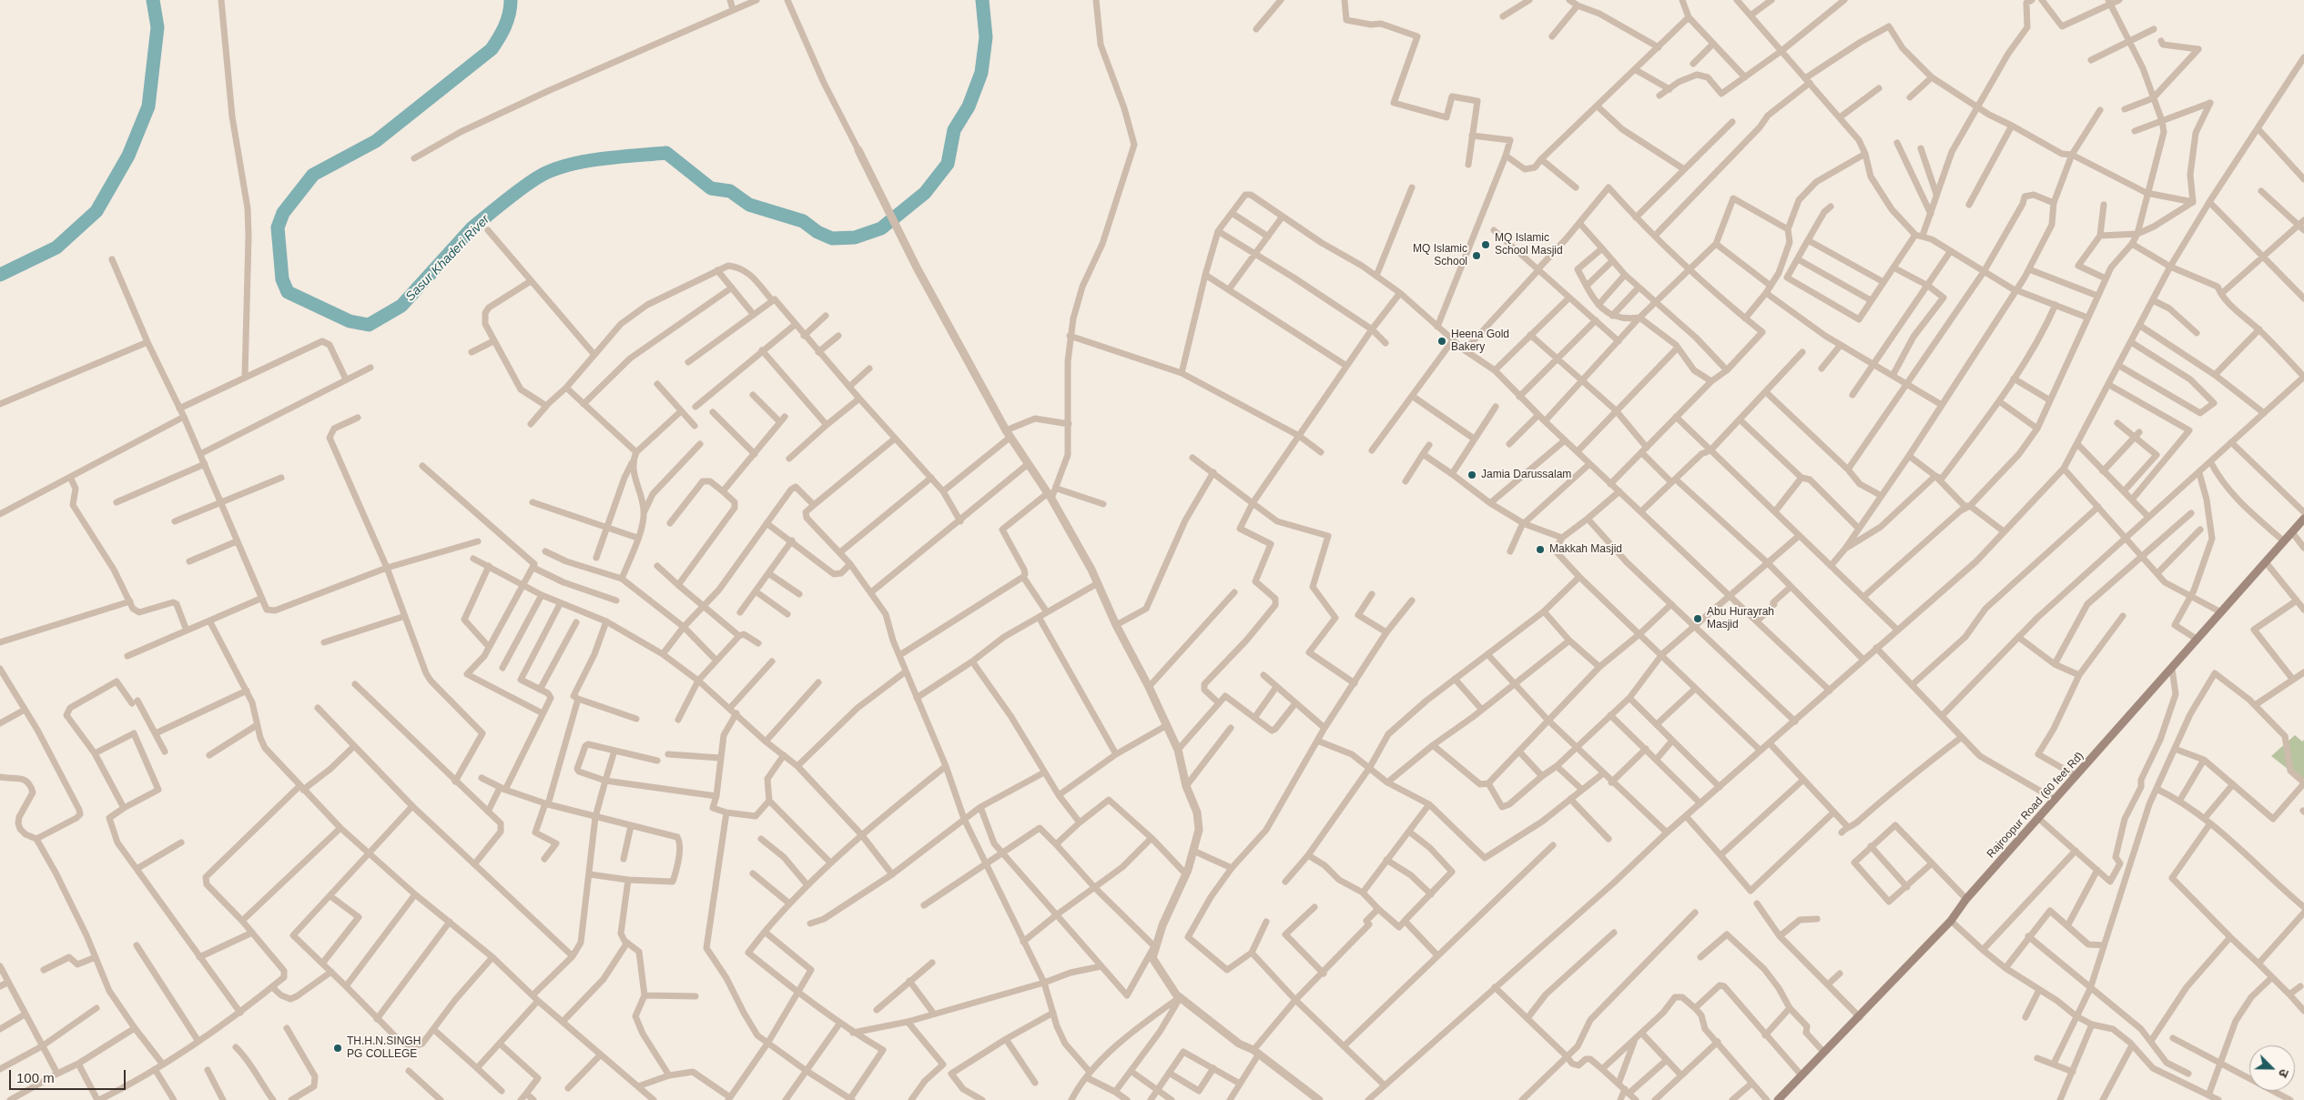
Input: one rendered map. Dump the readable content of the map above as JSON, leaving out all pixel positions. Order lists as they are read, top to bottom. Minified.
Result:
{"streets":{"main road":["Rajroopur Road (60 feet Rd)"]},"water":["Sasur Khaderi River"],"places":["MQ Islamic School Masjid","MQ Islamic School","Heena Gold Bakery","Jamia Darussalam","Makkah Masjid","Abu Hurayrah Masjid","TH.H.N.SINGH PG COLLEGE"],"scale_bar":"100 m","north":"bottom right"}
